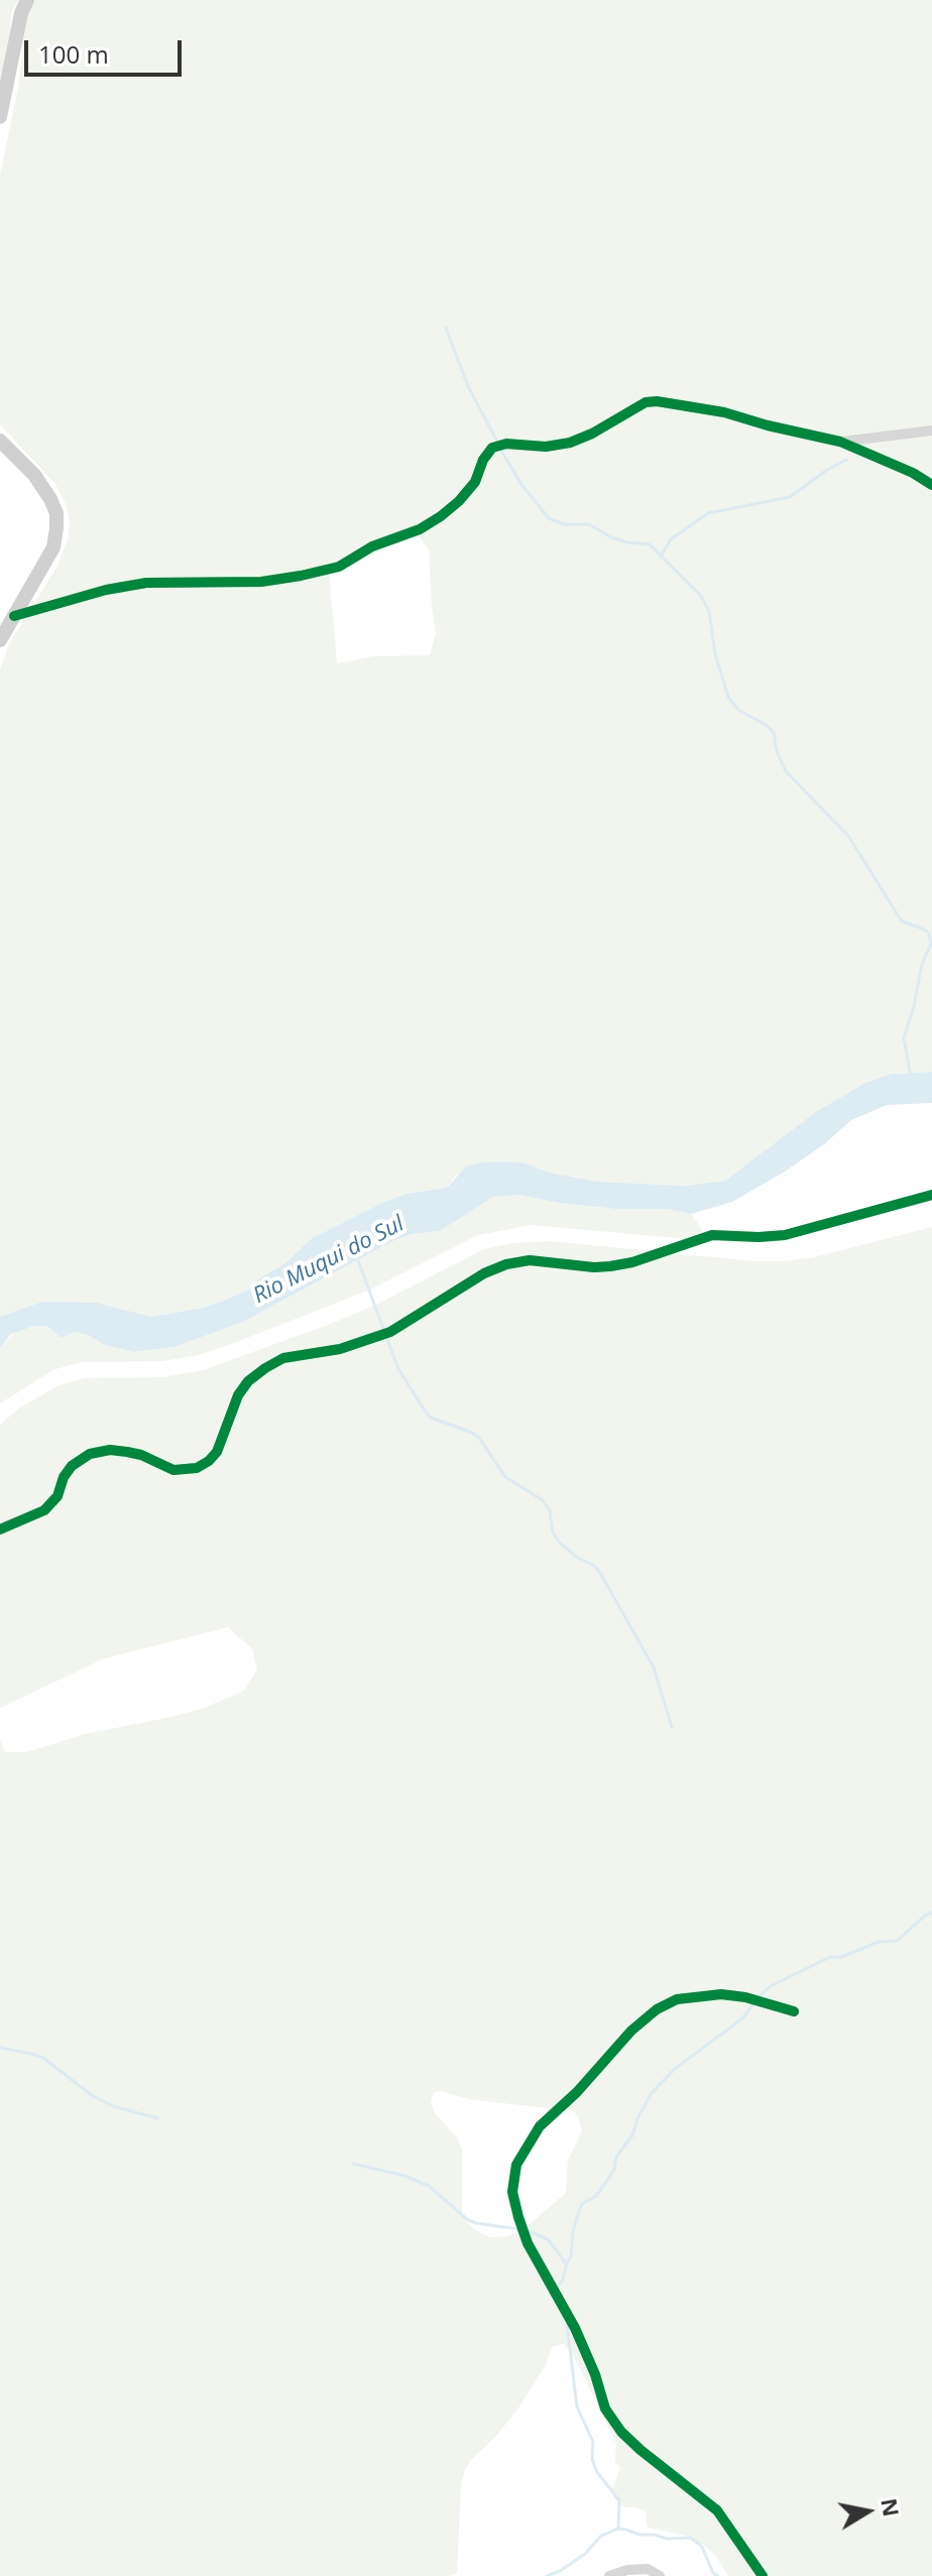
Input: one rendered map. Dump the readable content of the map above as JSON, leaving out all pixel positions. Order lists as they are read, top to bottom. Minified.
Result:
{"water":["Rio Muqui do Sul"],"scale_bar":"100 m","north":"right"}
